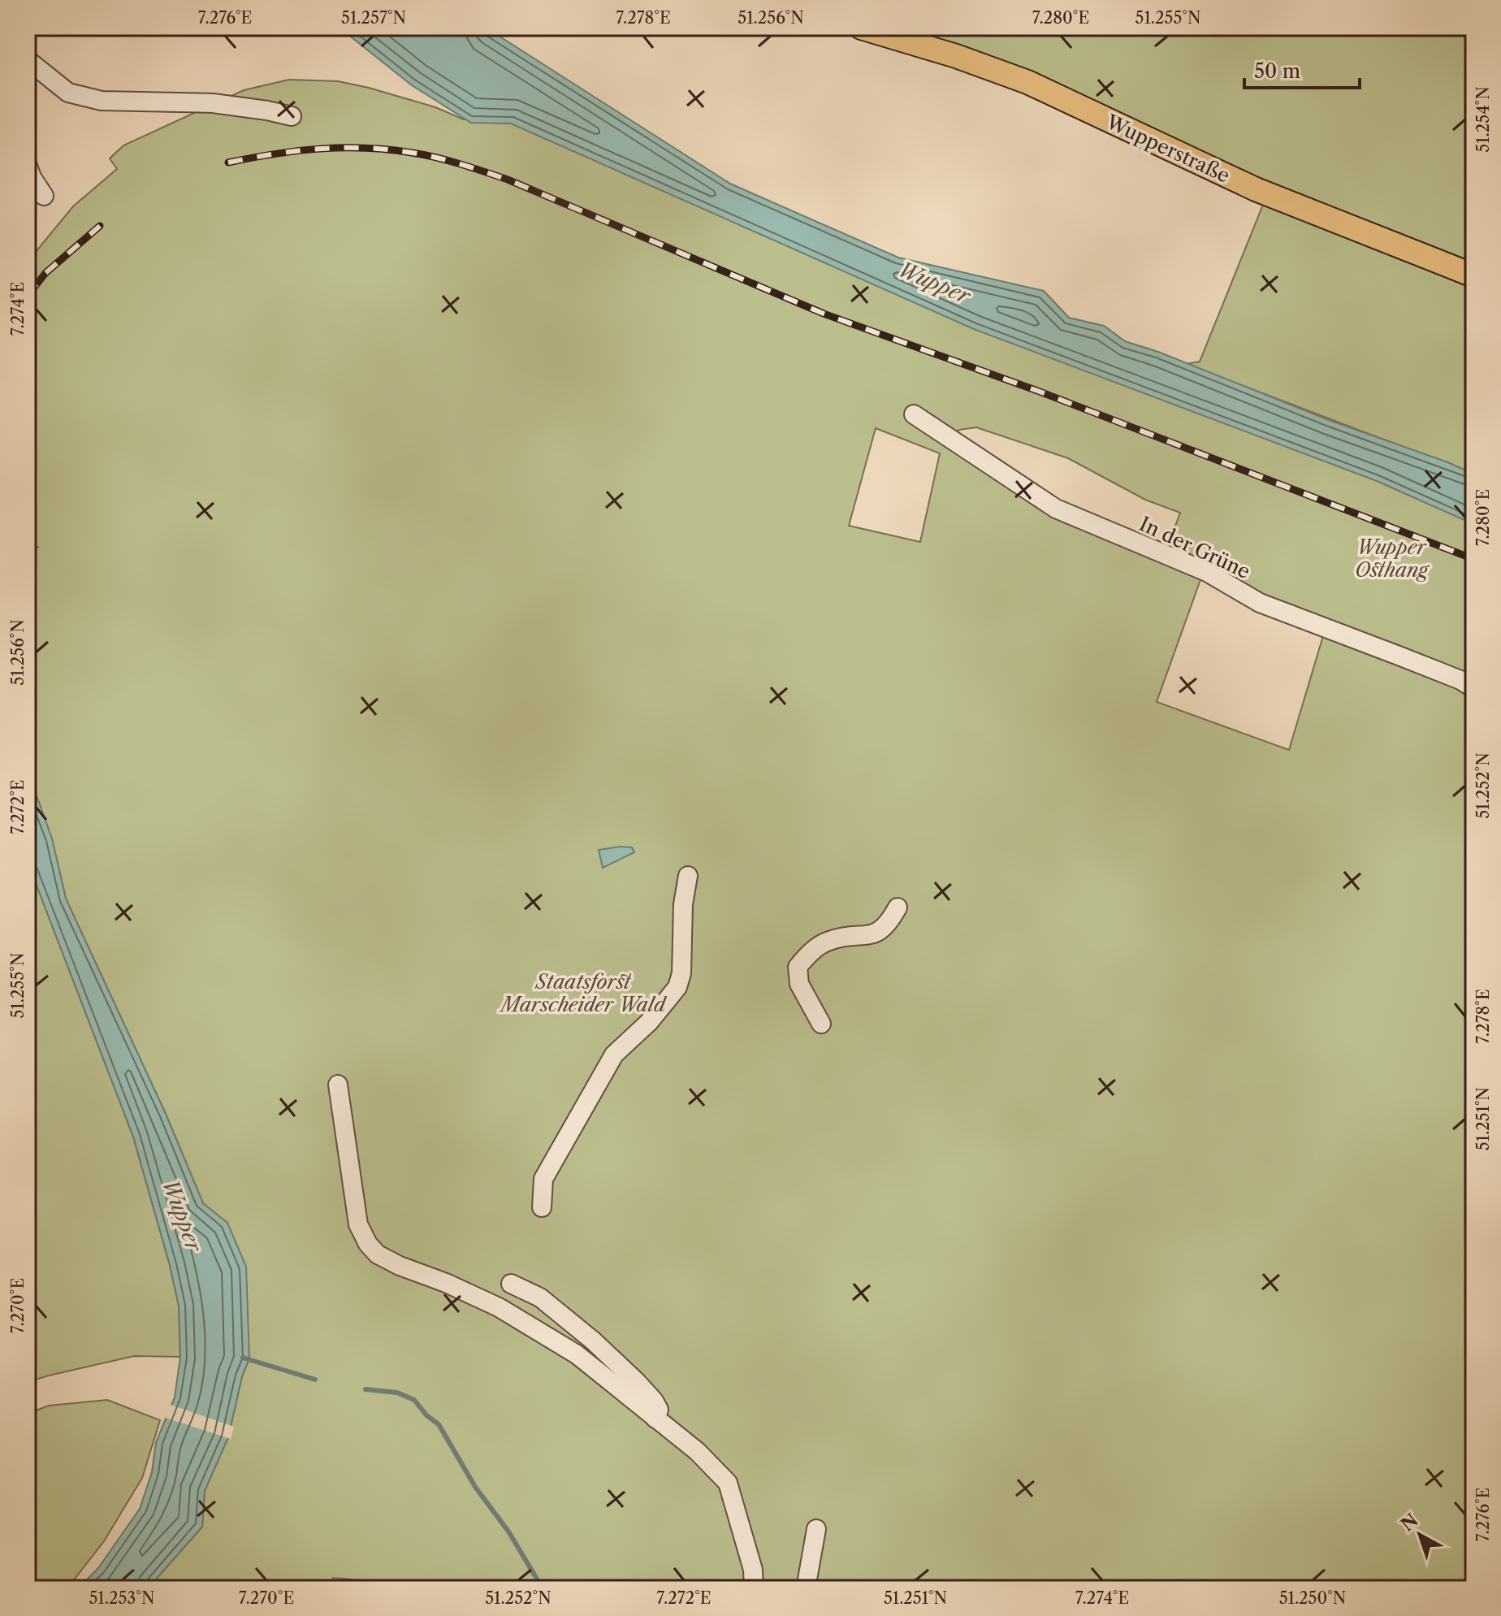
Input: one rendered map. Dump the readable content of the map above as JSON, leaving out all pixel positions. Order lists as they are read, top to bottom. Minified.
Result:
{"streets":{"main road":["Wupperstraße"],"street":["In der Grüne"]},"water":["Wupper"],"parks":["Wupper Osthang","Staatsforst Marscheider Wald"],"scale_bar":"50 m","north":"top left","coordinates":["7.276°E","51.257°N","7.278°E","51.256°N","7.280°E","51.255°N","51.254°N","7.274°E","51.252°N","7.272°E","51.251°N","7.270°E","51.253°N","51.250°N"]}
